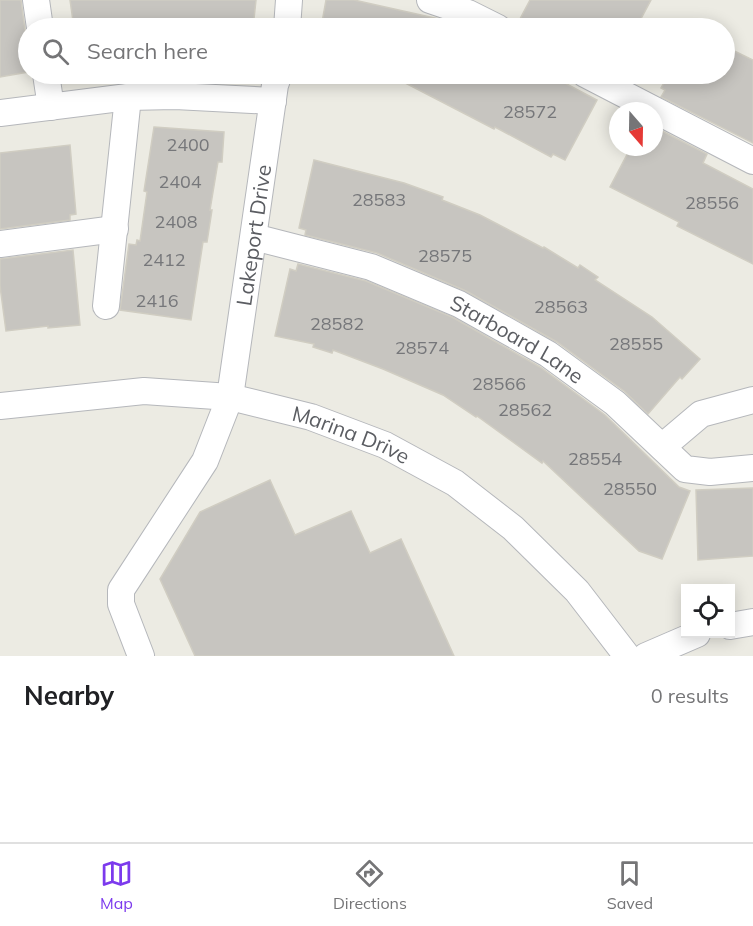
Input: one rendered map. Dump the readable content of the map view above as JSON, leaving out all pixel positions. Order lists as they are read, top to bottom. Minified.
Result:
{"streets":{"street":["Lakeport Drive","Starboard Lane","Marina Drive"]},"crossings":[["Lakeport Drive","Starboard Lane"],["Lakeport Drive","Marina Drive"]],"house_numbers":["28572","2400","2404","28583","28556","2408","28575","2412","2416","28563","28582","28555","28574","28566","28562","28554","28550"],"north":"bottom","page":{"search":"Search here","heading":["Nearby","0 results"],"nav":["Map","Directions","Saved"]}}
